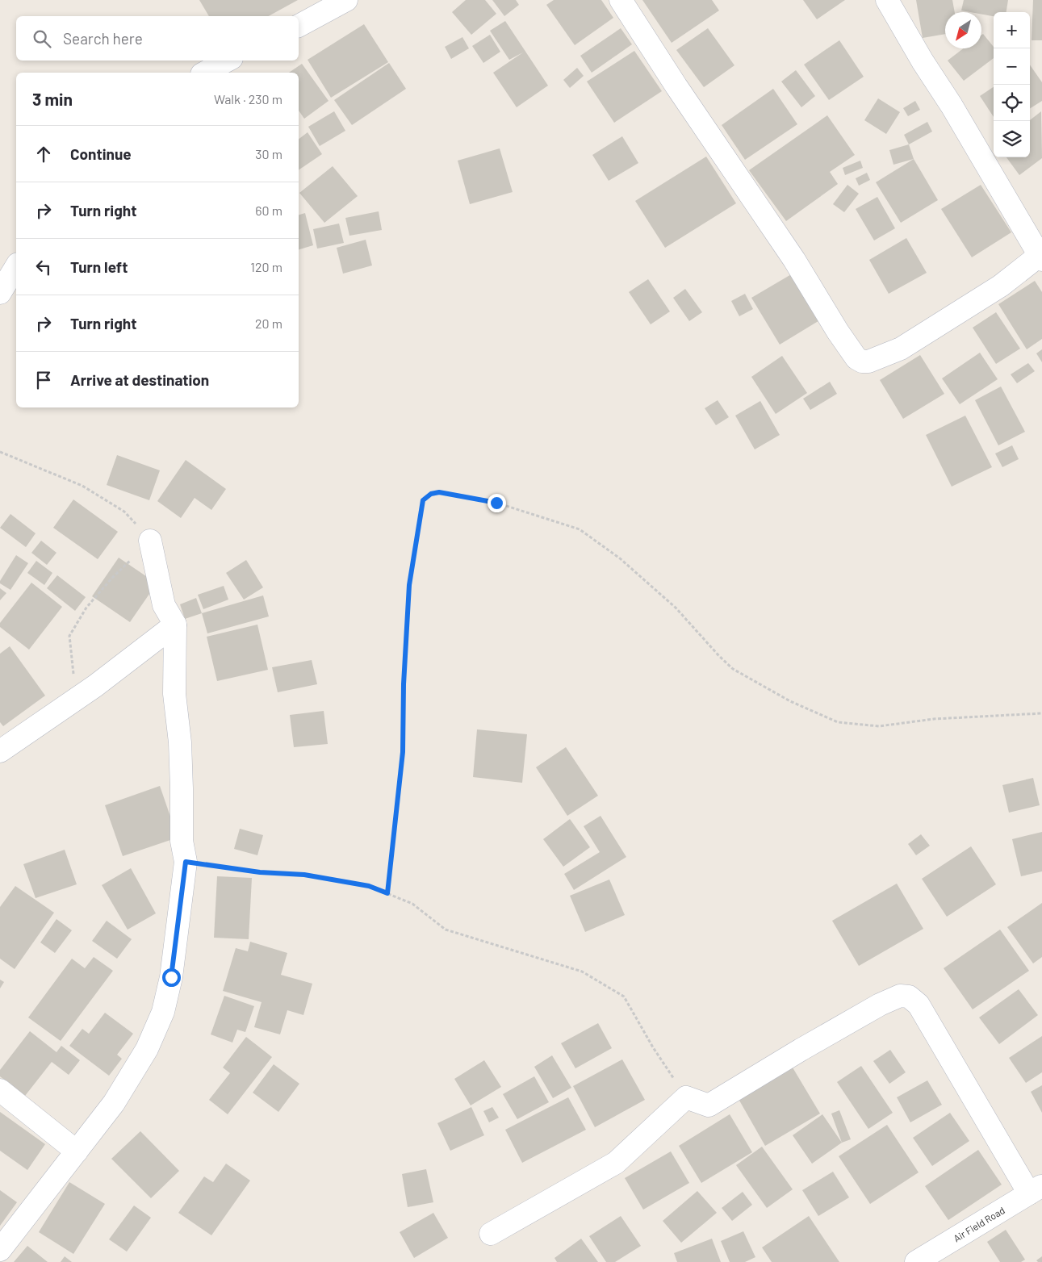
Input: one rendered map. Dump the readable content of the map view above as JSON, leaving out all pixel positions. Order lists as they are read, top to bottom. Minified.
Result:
{"streets":{"street":["Air Field Road"]},"north":"bottom left","page":{"map_buttons":["+","−"],"search":"Search here","heading":["3 min","Walk · 230 m"],"list":[["Continue","30 m"],["Turn right","60 m"],["Turn left","120 m"],["Turn right","20 m"],"Arrive at destination"]}}
